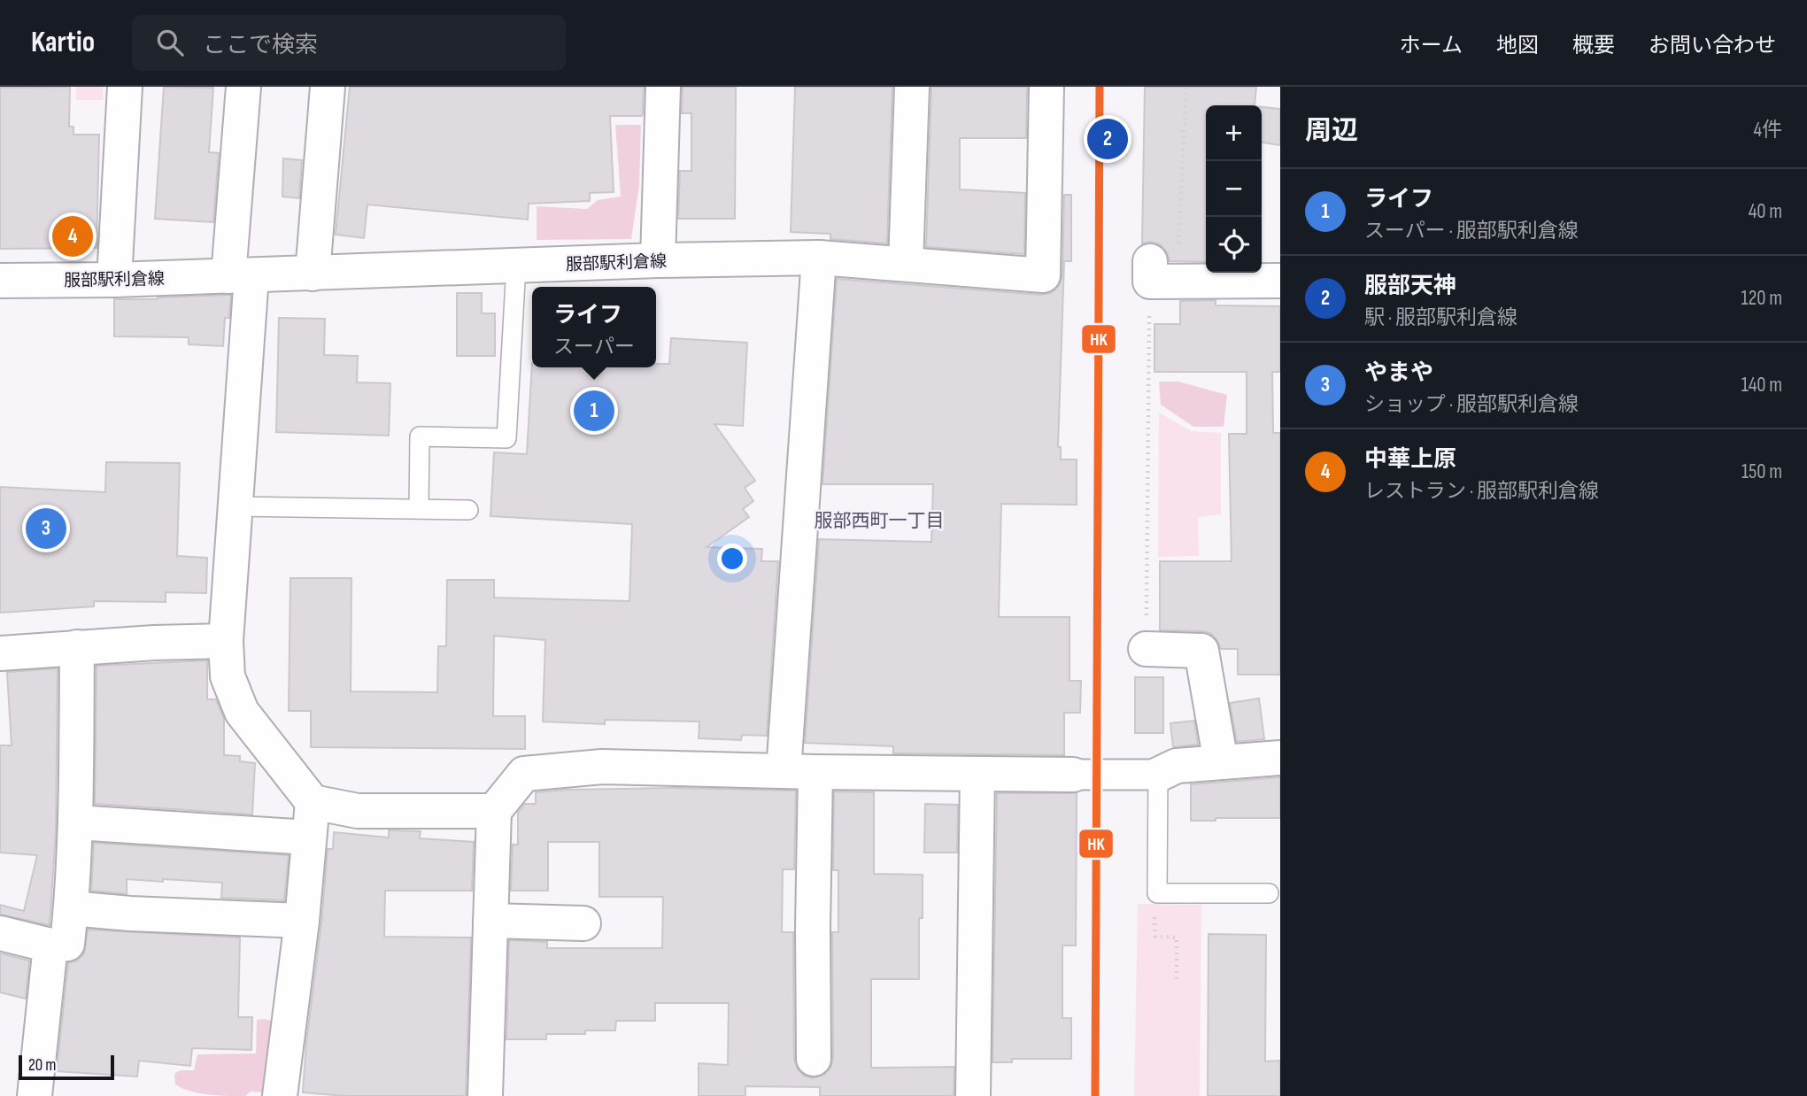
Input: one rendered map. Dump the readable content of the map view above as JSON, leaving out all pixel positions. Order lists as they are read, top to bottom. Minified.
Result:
{"streets":{"street":["服部駅利倉線"]},"districts":["服部西町一丁目"],"lines":["transit line HK"],"scale_bar":"20 m","page":{"header":"Kartio","search":"ここで検索","nav":["ホーム","地図","概要","お問い合わせ"],"heading":["周辺","4件"],"map_buttons":["+","−"],"pins":["2","4","1","3"],"list":[{"mark":"1","name":"ライフ","note":"スーパー · 服部駅利倉線","value":"40 m"},{"mark":"2","name":"服部天神","note":"駅 · 服部駅利倉線","value":"120 m"},{"mark":"3","name":"やまや","note":"ショップ · 服部駅利倉線","value":"140 m"},{"mark":"4","name":"中華上原","note":"レストラン · 服部駅利倉線","value":"150 m"}],"popup":["ライフ","スーパー"],"scale":"20 m"}}
